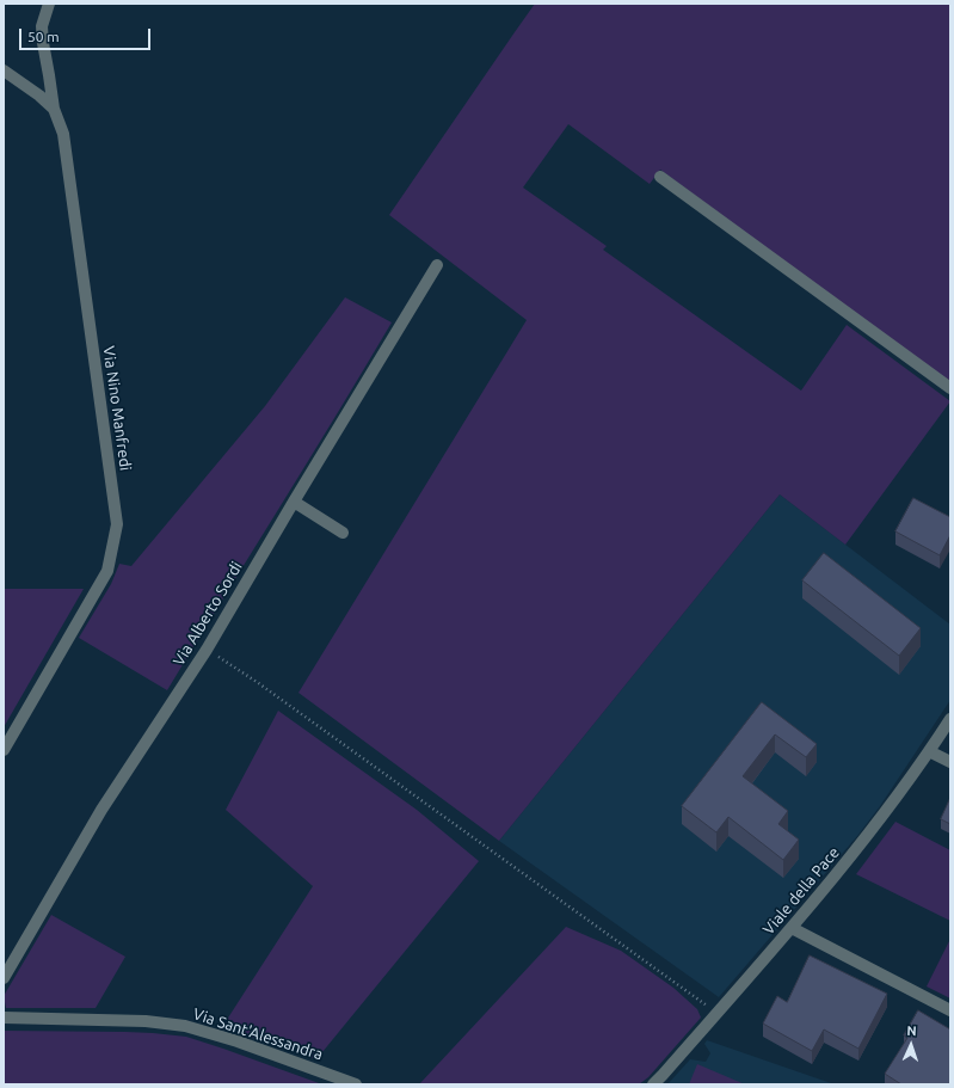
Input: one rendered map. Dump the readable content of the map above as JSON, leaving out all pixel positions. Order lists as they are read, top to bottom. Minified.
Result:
{"streets":{"street":["Via Nino Manfredi","Via Alberto Sordi","Viale della Pace","Via Sant'Alessandra"]},"scale_bar":"50 m","north":"top"}
